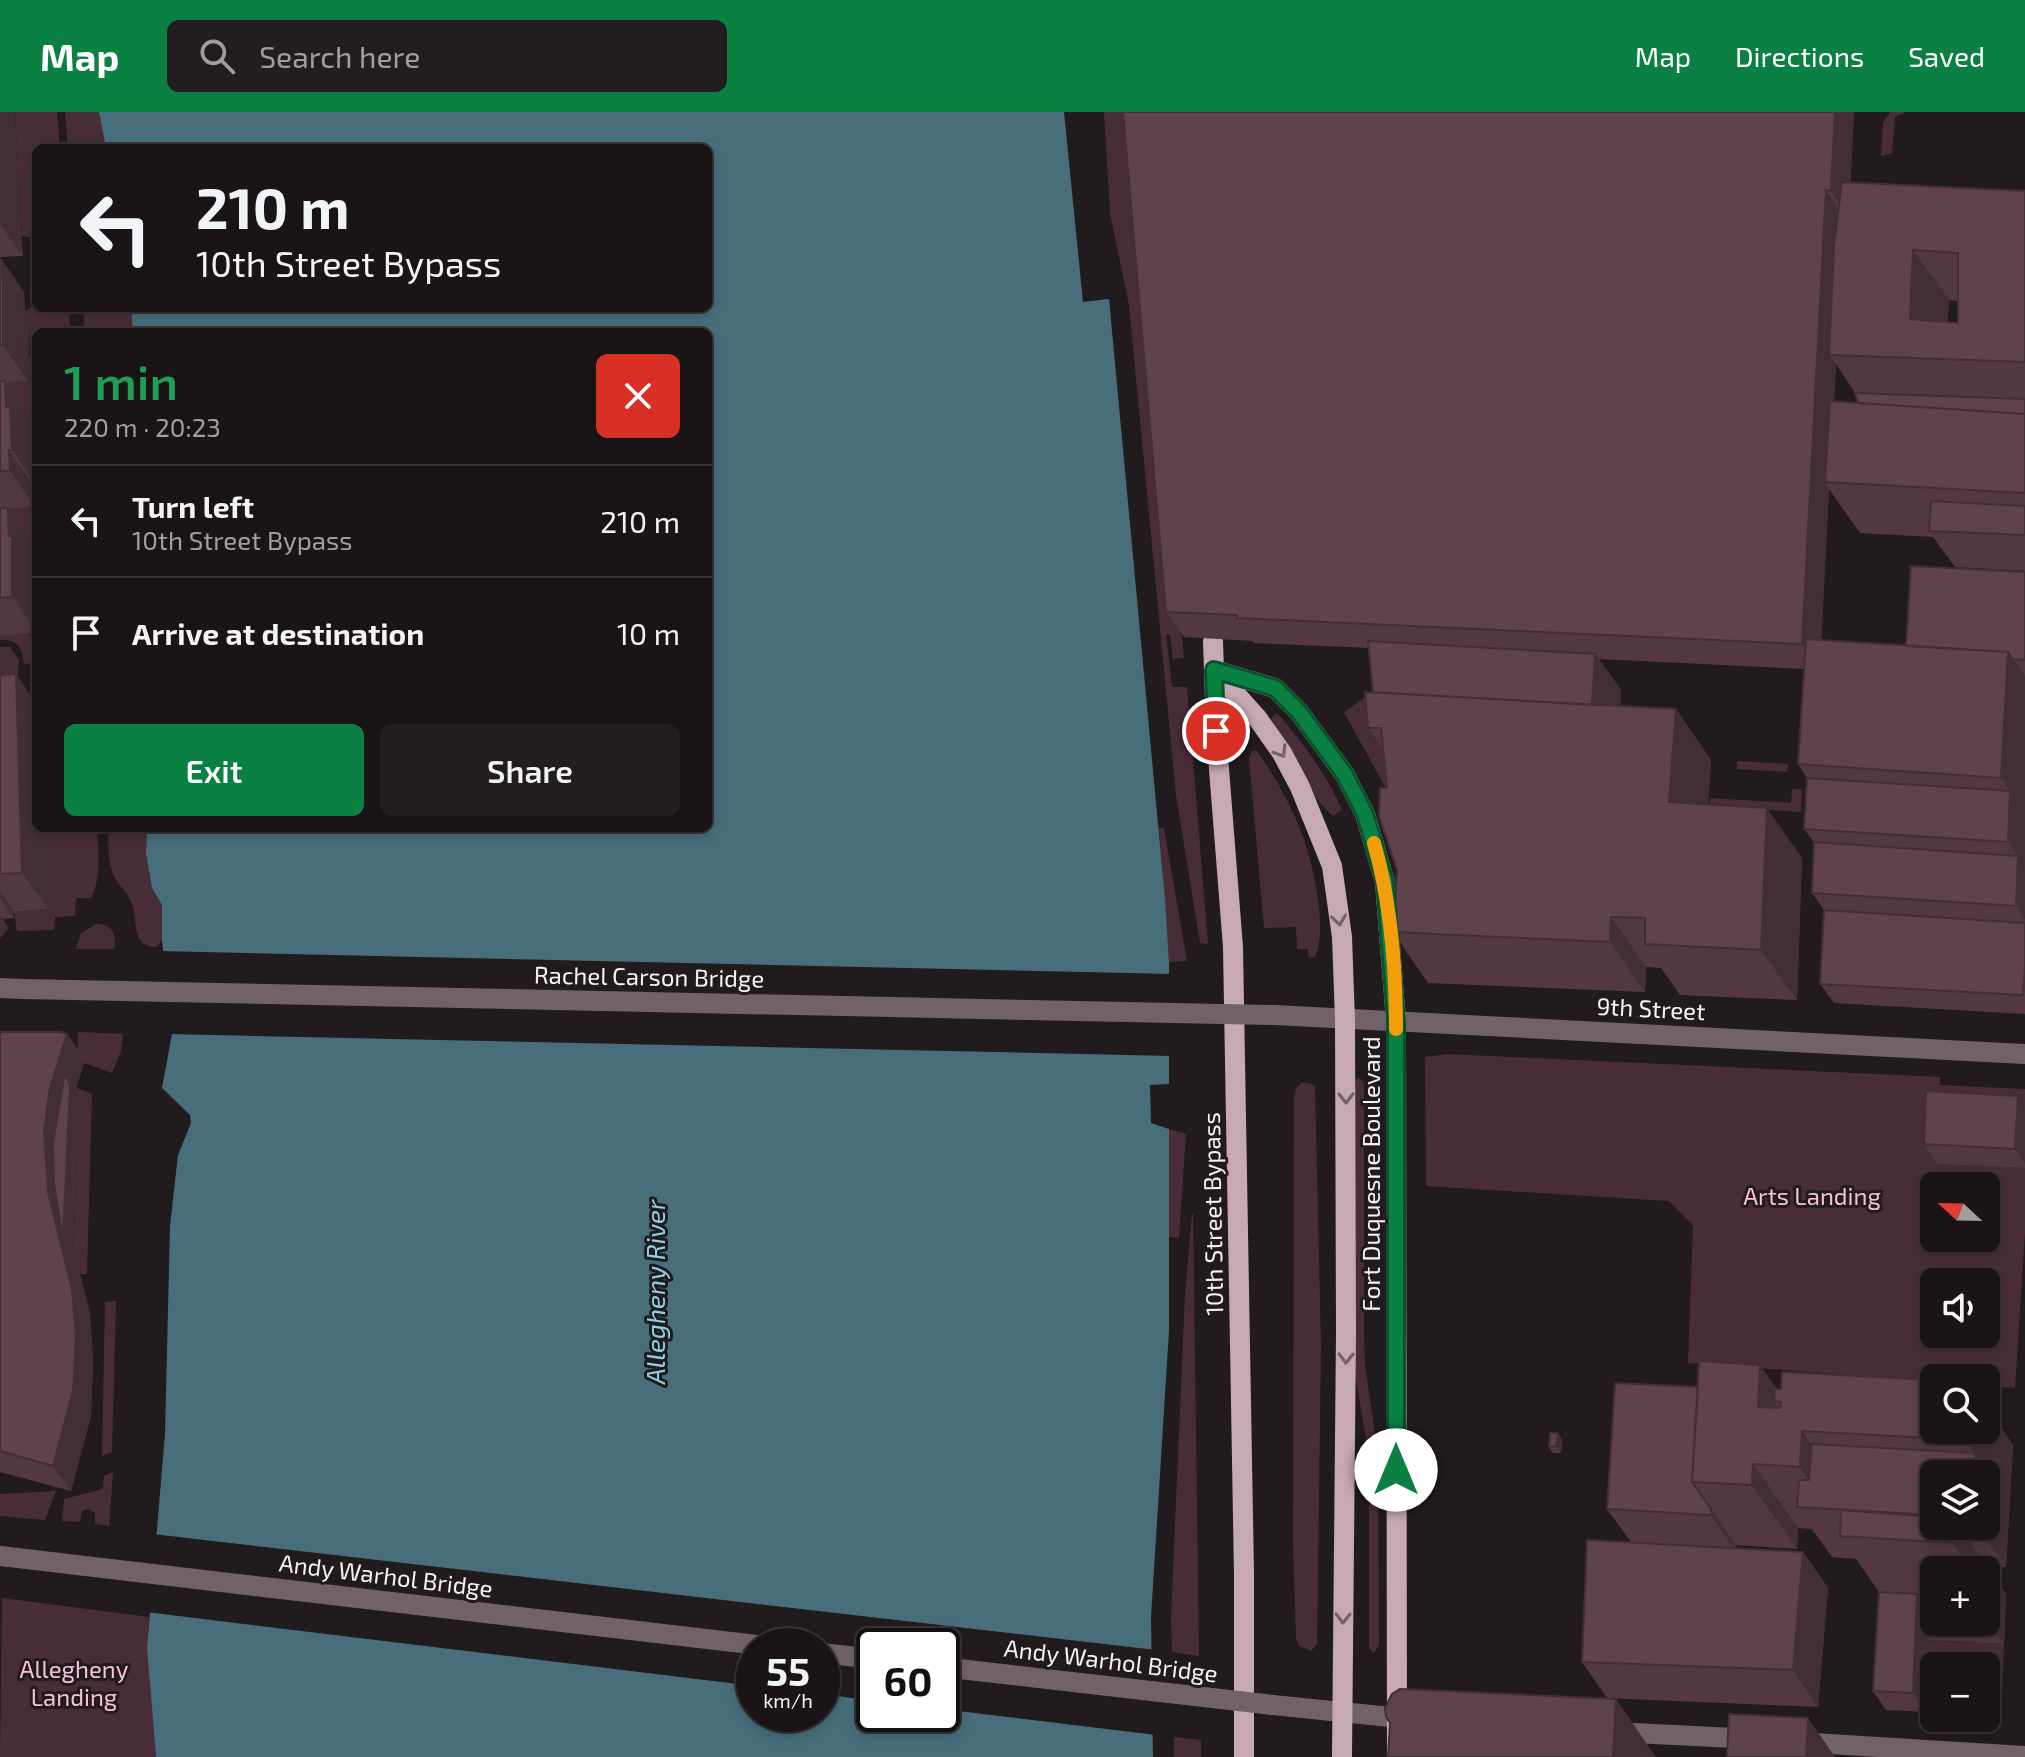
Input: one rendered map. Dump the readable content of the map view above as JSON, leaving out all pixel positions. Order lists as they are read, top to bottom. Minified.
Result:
{"streets":{"main road":["Fort Duquesne Boulevard","10th Street Bypass"],"street":["Rachel Carson Bridge","9th Street","Andy Warhol Bridge"]},"crossings":[["Rachel Carson Bridge","9th Street"],["9th Street","Fort Duquesne Boulevard"],["Fort Duquesne Boulevard","10th Street Bypass"],["Fort Duquesne Boulevard","Andy Warhol Bridge"]],"water":["Allegheny River"],"parks":["Arts Landing","Allegheny Landing"],"north":"left","page":{"header":"Map","search":"Search here","nav":["Map","Directions","Saved"],"turn":["210 m","10th Street Bypass"],"heading":["1 min","220 m · 20:23"],"list":[{"name":"Turn left","note":"10th Street Bypass","value":"210 m"},{"name":"Arrive at destination","value":"10 m"}],"buttons":["Exit","Share"],"map_buttons":["+","−"],"speed":"55 km/h","limit":"60"}}
